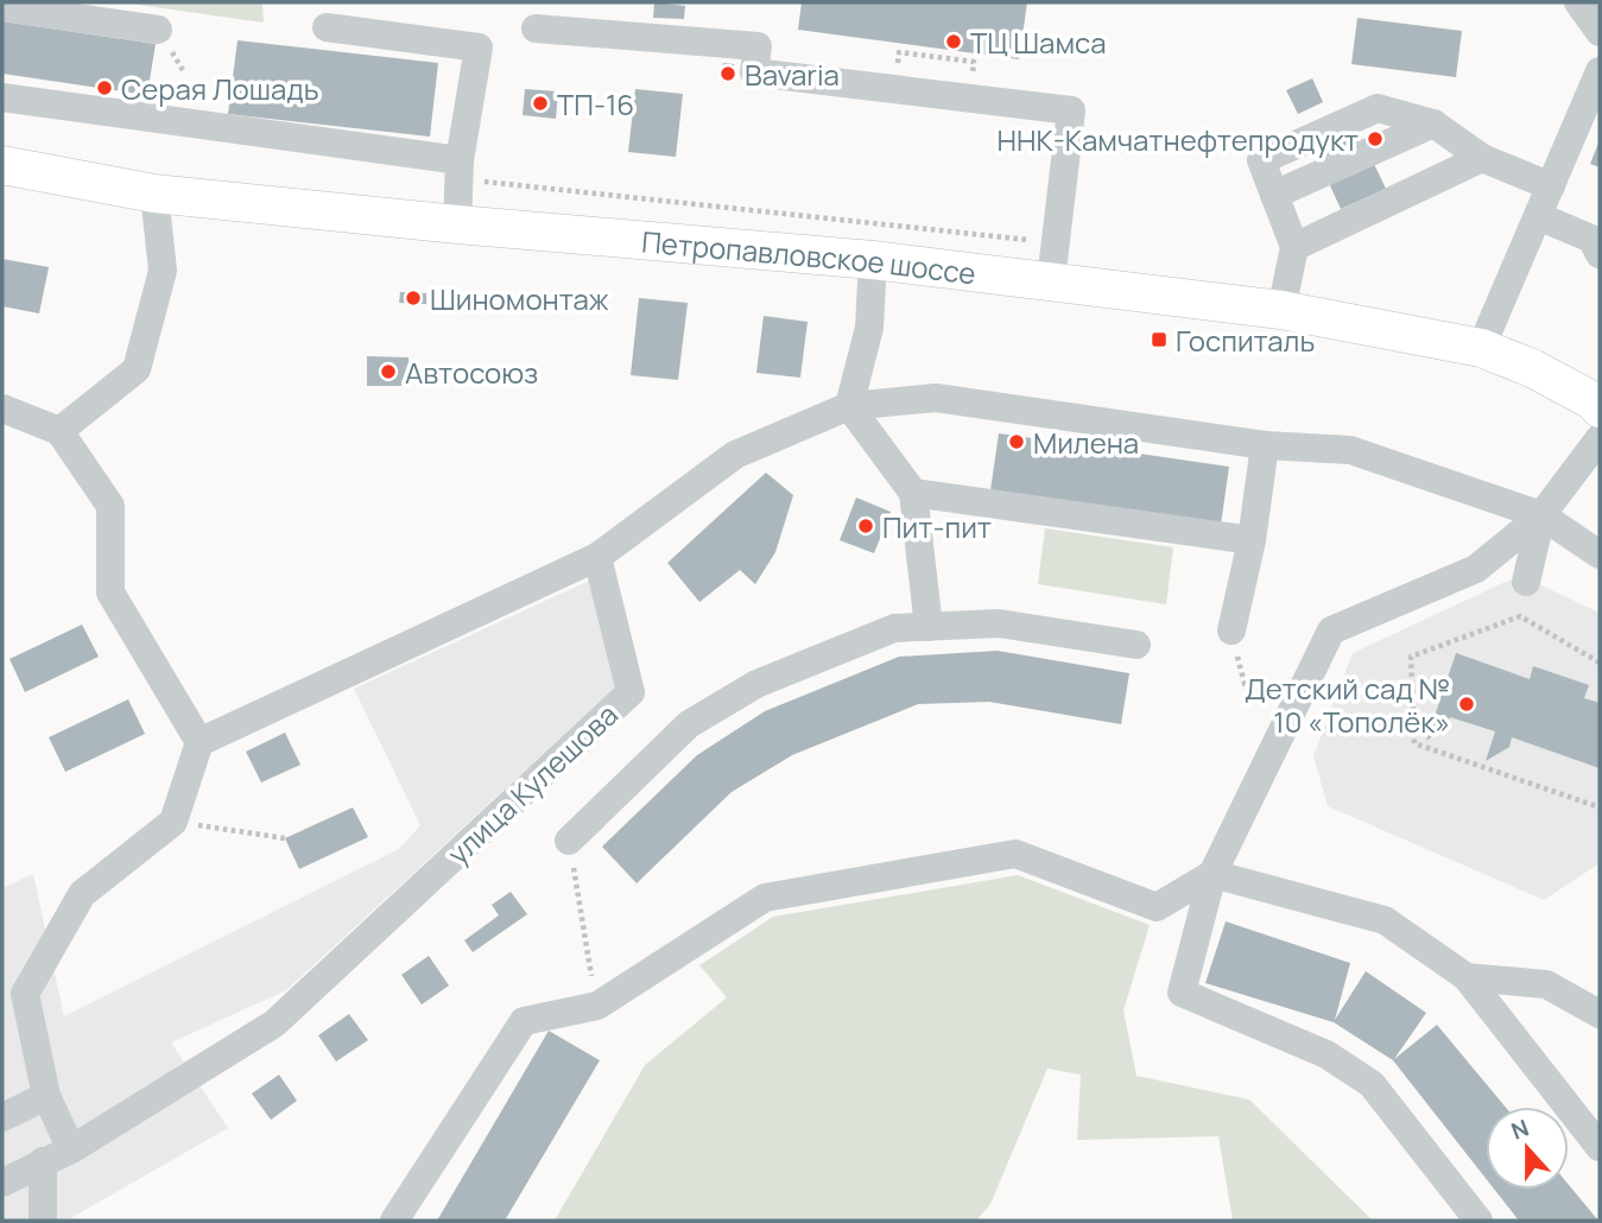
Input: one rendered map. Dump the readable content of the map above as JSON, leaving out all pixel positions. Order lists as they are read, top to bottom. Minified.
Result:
{"streets":{"main road":["Петропавловское шоссе"],"street":["улица Кулешова"]},"places":{"other":["ТЦ Шамса","Bavaria","Серая Лошадь","ТП-16","ННК-Камчатнефтепродукт","Шиномонтаж","Автосоюз","Милена","Пит-пит","Детский сад № 10 «Тополёк»"],"transit":["Госпиталь"]},"north":"top"}
